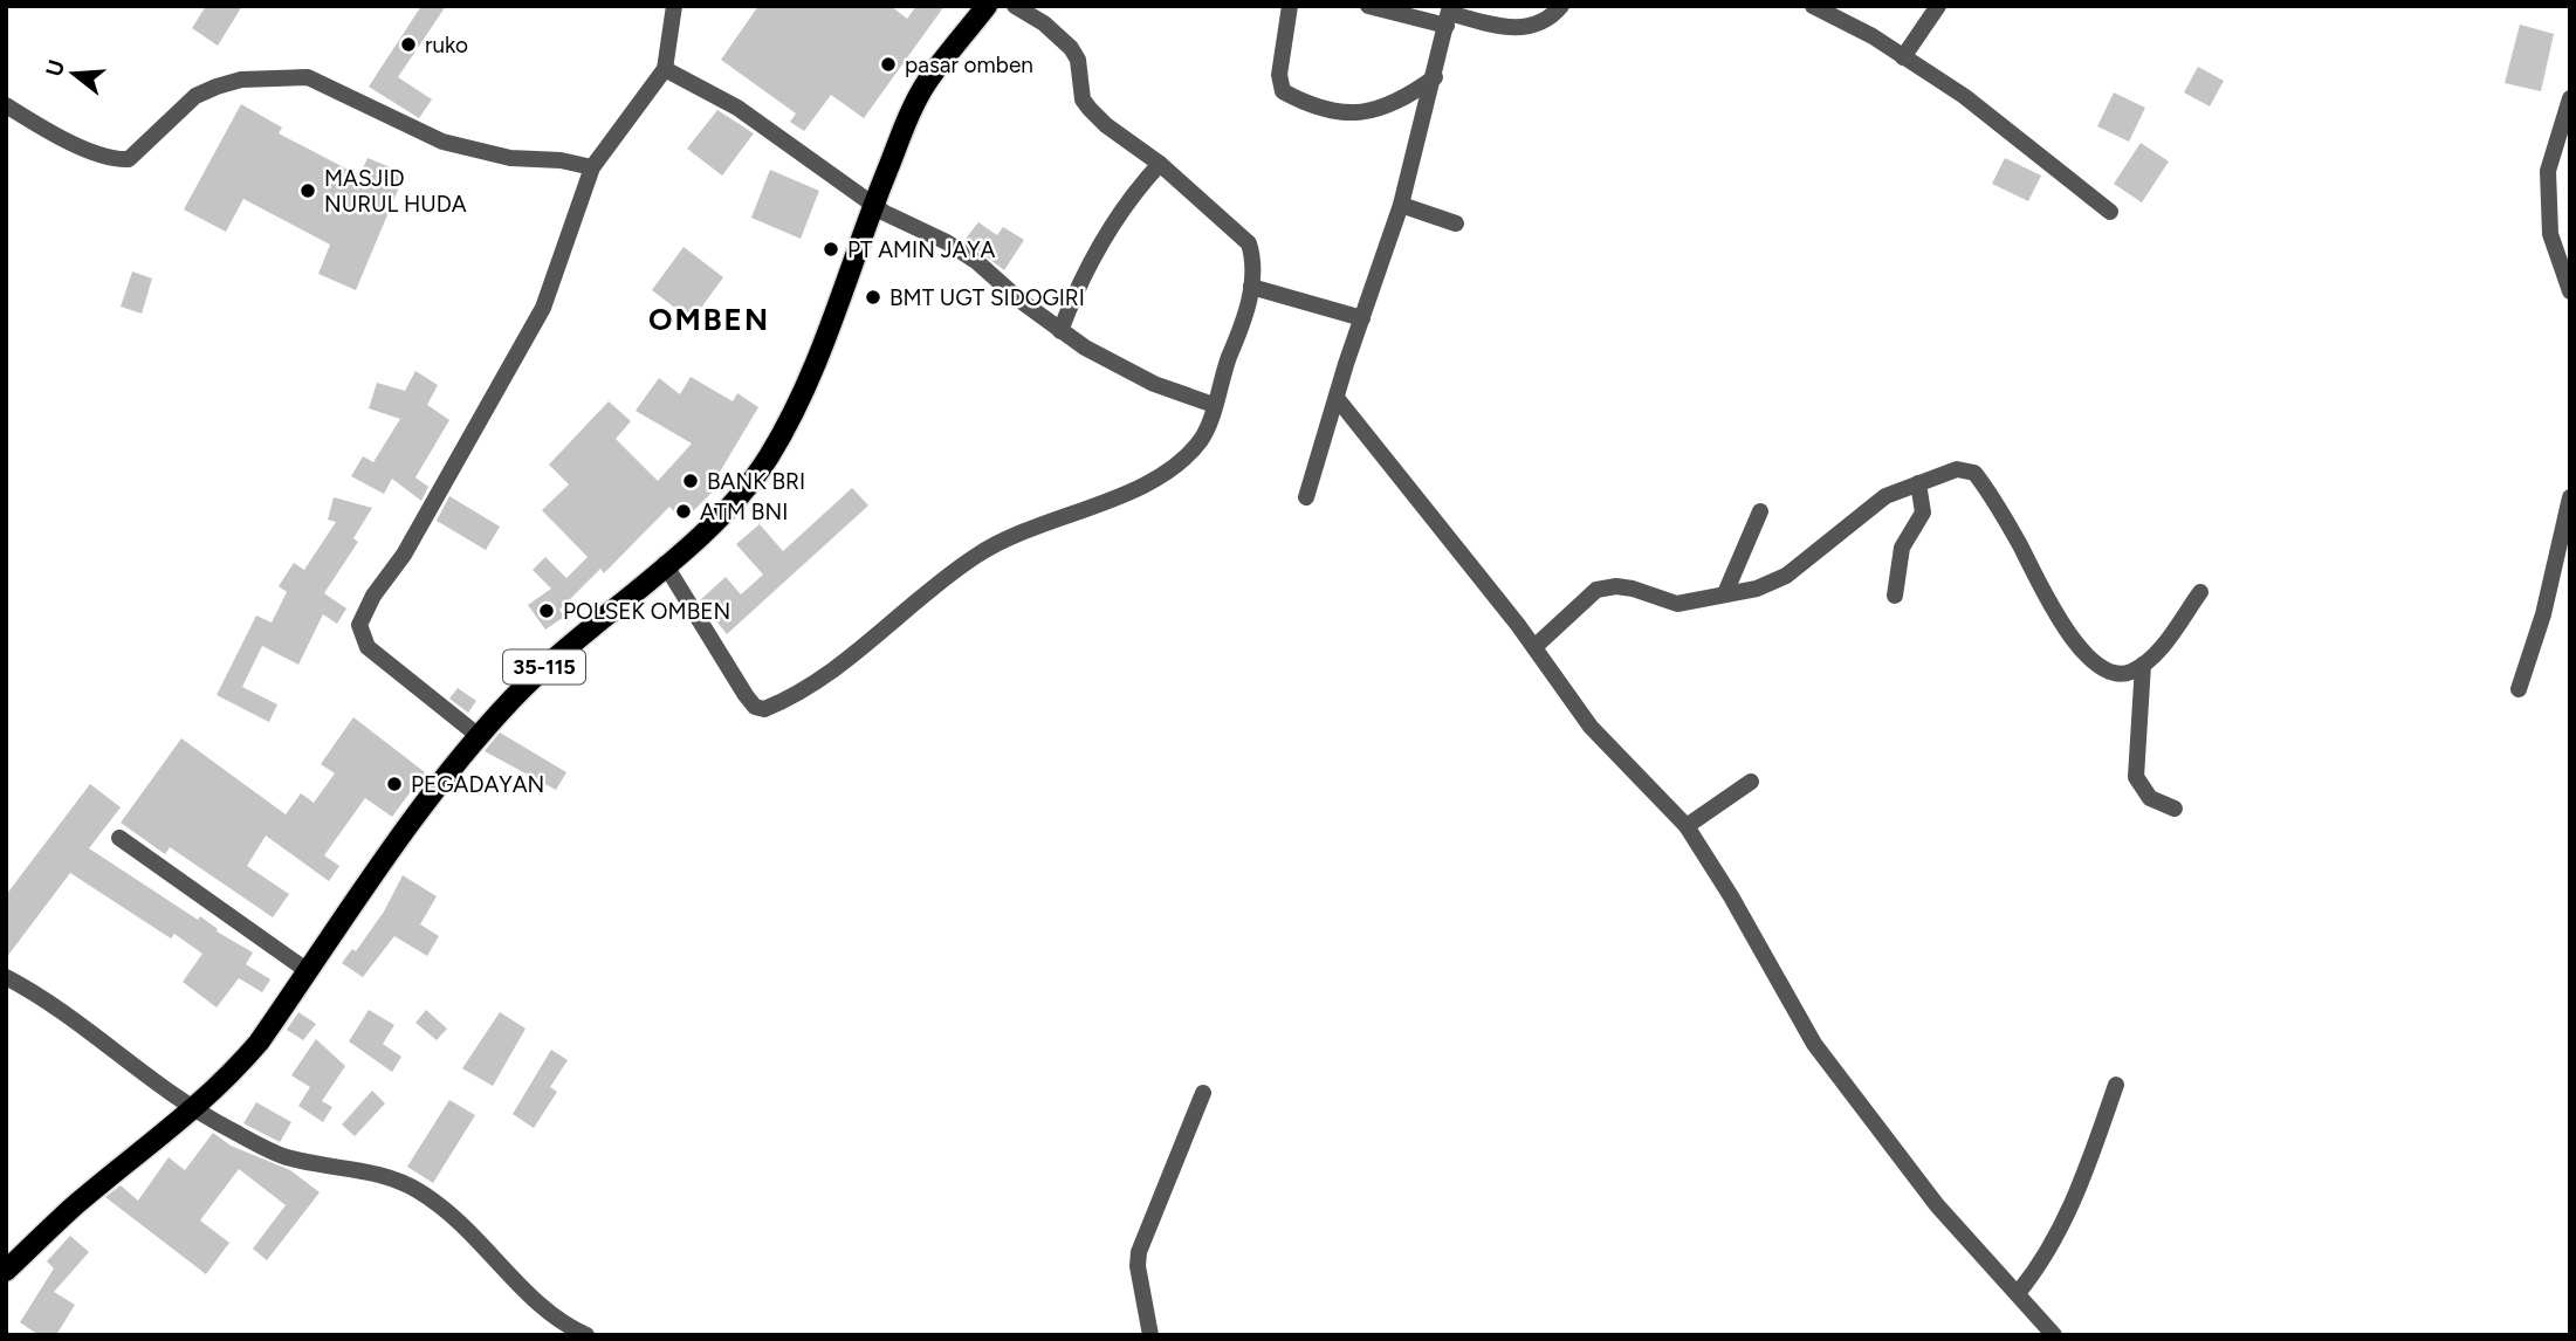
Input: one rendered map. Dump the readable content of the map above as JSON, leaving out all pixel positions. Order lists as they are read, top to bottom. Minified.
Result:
{"streets":{"main road":["35-115"]},"districts":["OMBEN"],"places":["ruko","pasar omben","MASJID NURUL HUDA","PT AMIN JAYA","BMT UGT SIDOGIRI","BANK BRI","ATM BNI","POLSEK OMBEN","PEGADAYAN"],"north":"left"}
